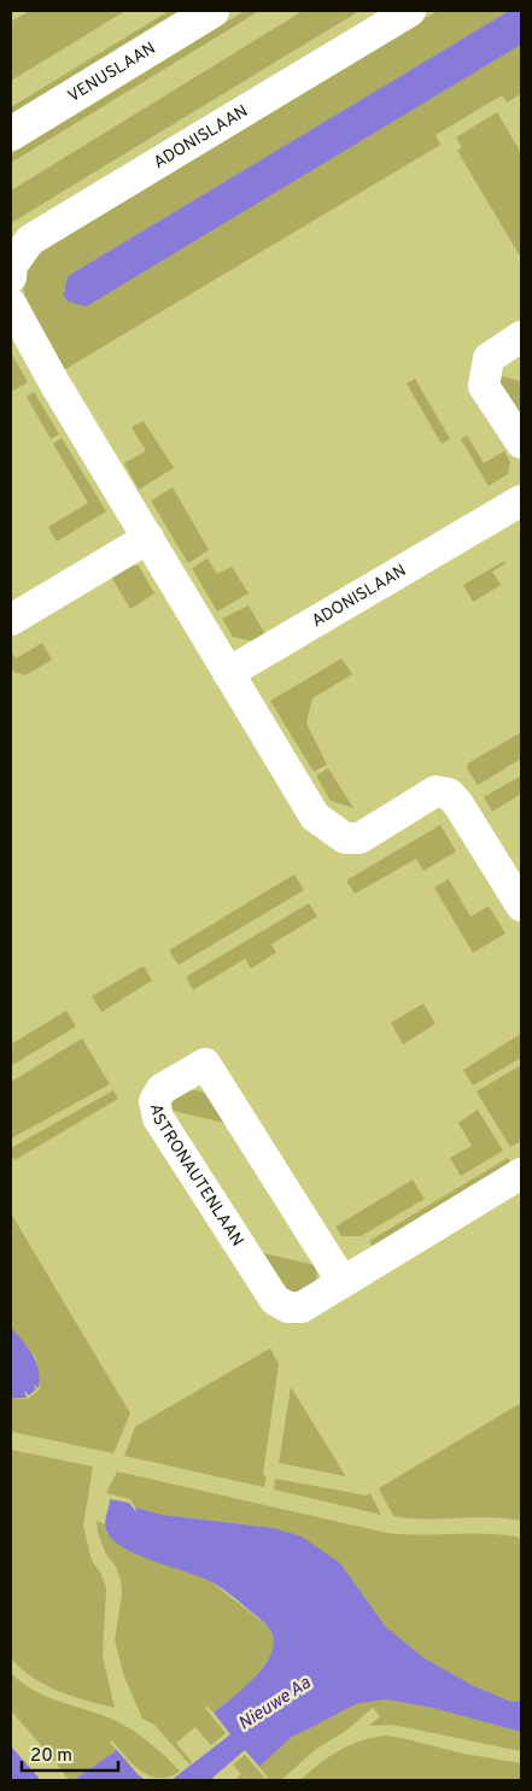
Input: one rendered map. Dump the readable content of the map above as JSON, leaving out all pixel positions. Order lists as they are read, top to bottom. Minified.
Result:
{"streets":{"street":["VENUSLAAN","ADONISLAAN","ASTRONAUTENLAAN"]},"water":["Nieuwe Aa"],"scale_bar":"20 m"}
